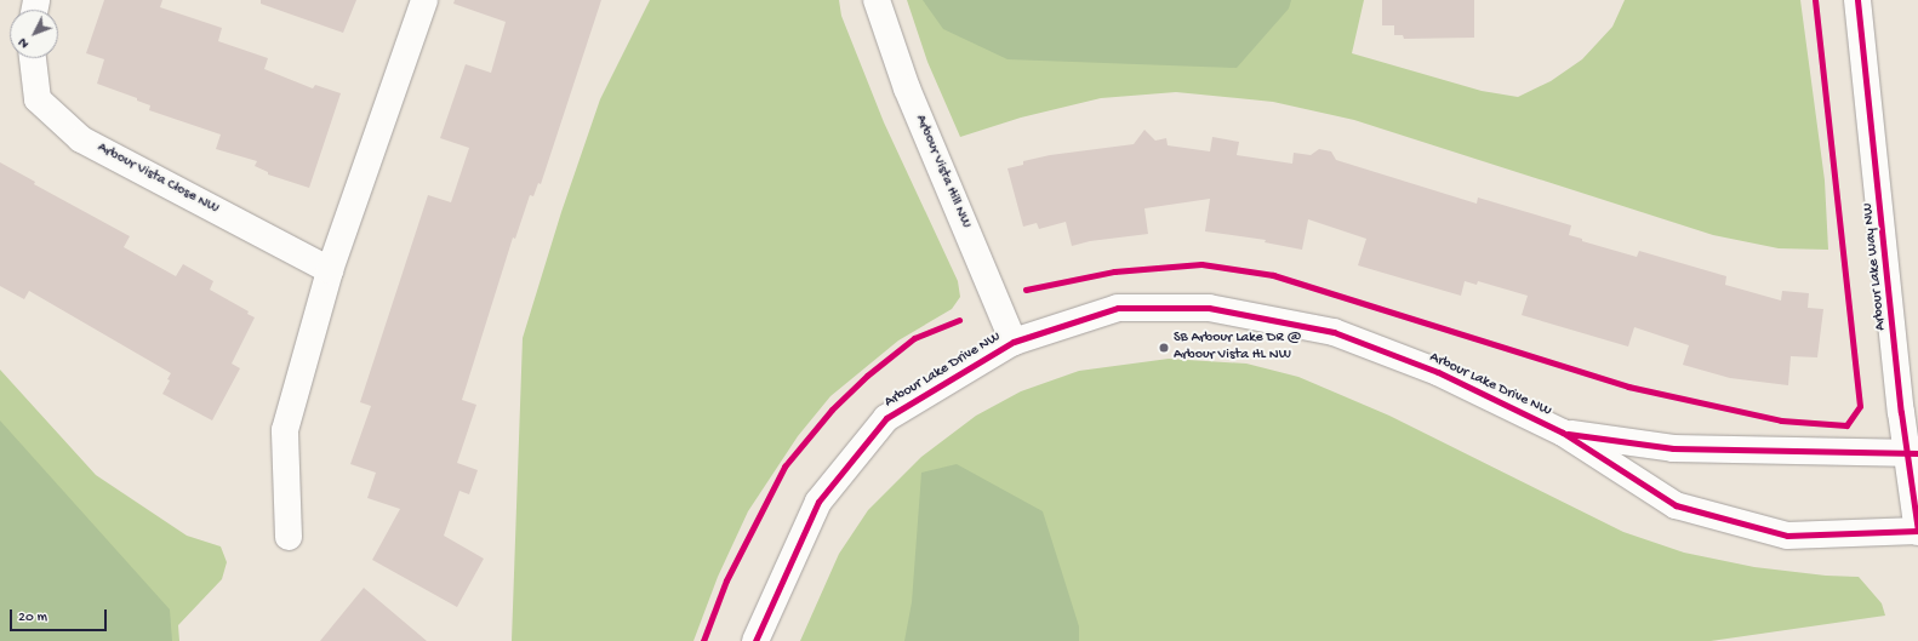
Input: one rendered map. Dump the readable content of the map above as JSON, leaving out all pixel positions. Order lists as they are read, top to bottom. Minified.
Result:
{"streets":{"street":["Arbour Vista Hill NW","Arbour Vista Close NW","Arbour Lake Way NW","Arbour Lake Drive NW"]},"crossings":[["Arbour Vista Hill NW","Arbour Lake Drive NW"],["Arbour Lake Way NW","Arbour Lake Drive NW"]],"places":["SB Arbour Lake DR @ Arbour Vista HL NW"],"scale_bar":"20 m","north":"bottom left"}
